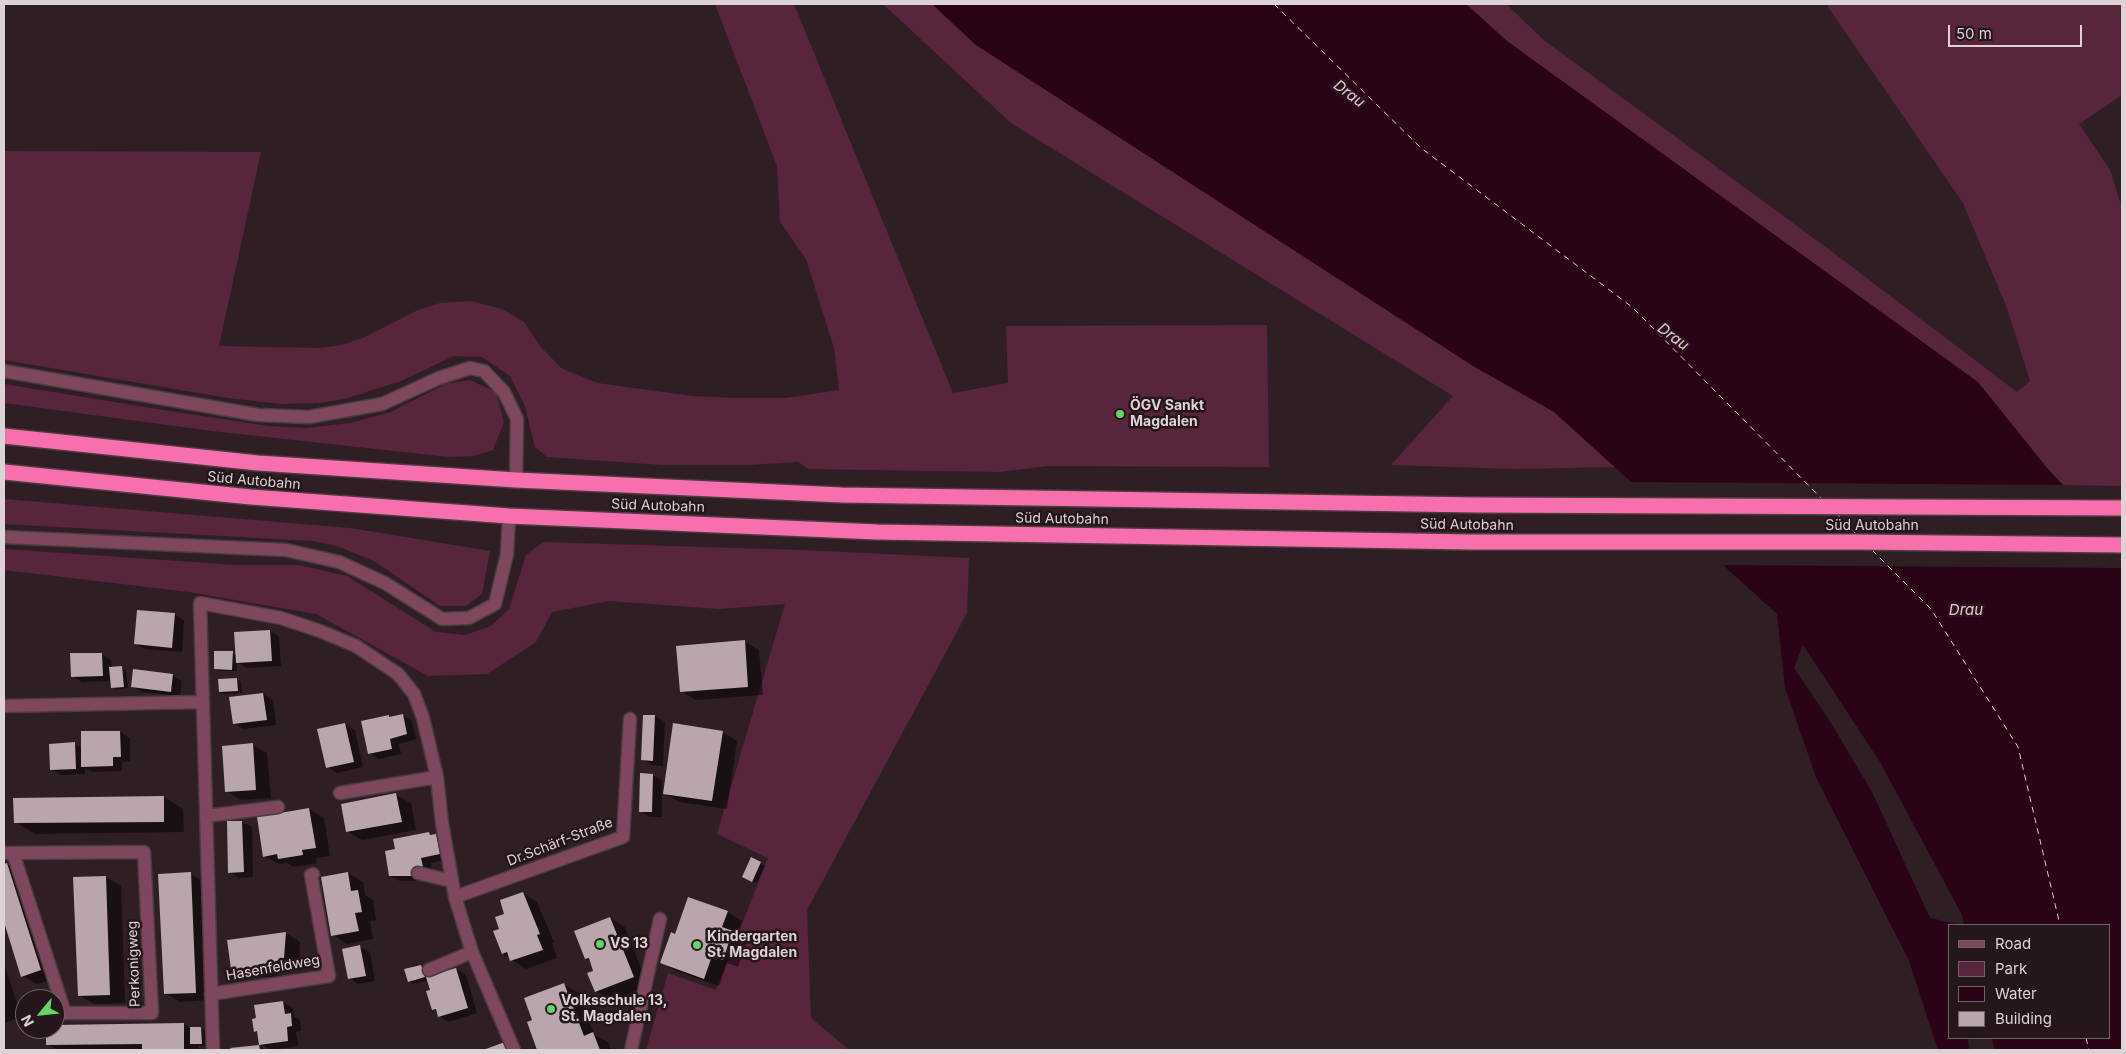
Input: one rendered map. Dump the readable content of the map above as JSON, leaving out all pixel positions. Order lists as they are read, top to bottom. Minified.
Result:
{"streets":{"highway":["Süd Autobahn"],"street":["Dr.Schärf-Straße","Perkonigweg","Hasenfeldweg"]},"water":["Drau"],"places":["ÖGV Sankt Magdalen","VS 13","Kindergarten St. Magdalen","Volksschule 13, St. Magdalen"],"legend":["Road","Park","Water","Building"],"scale_bar":"50 m","north":"bottom left"}
